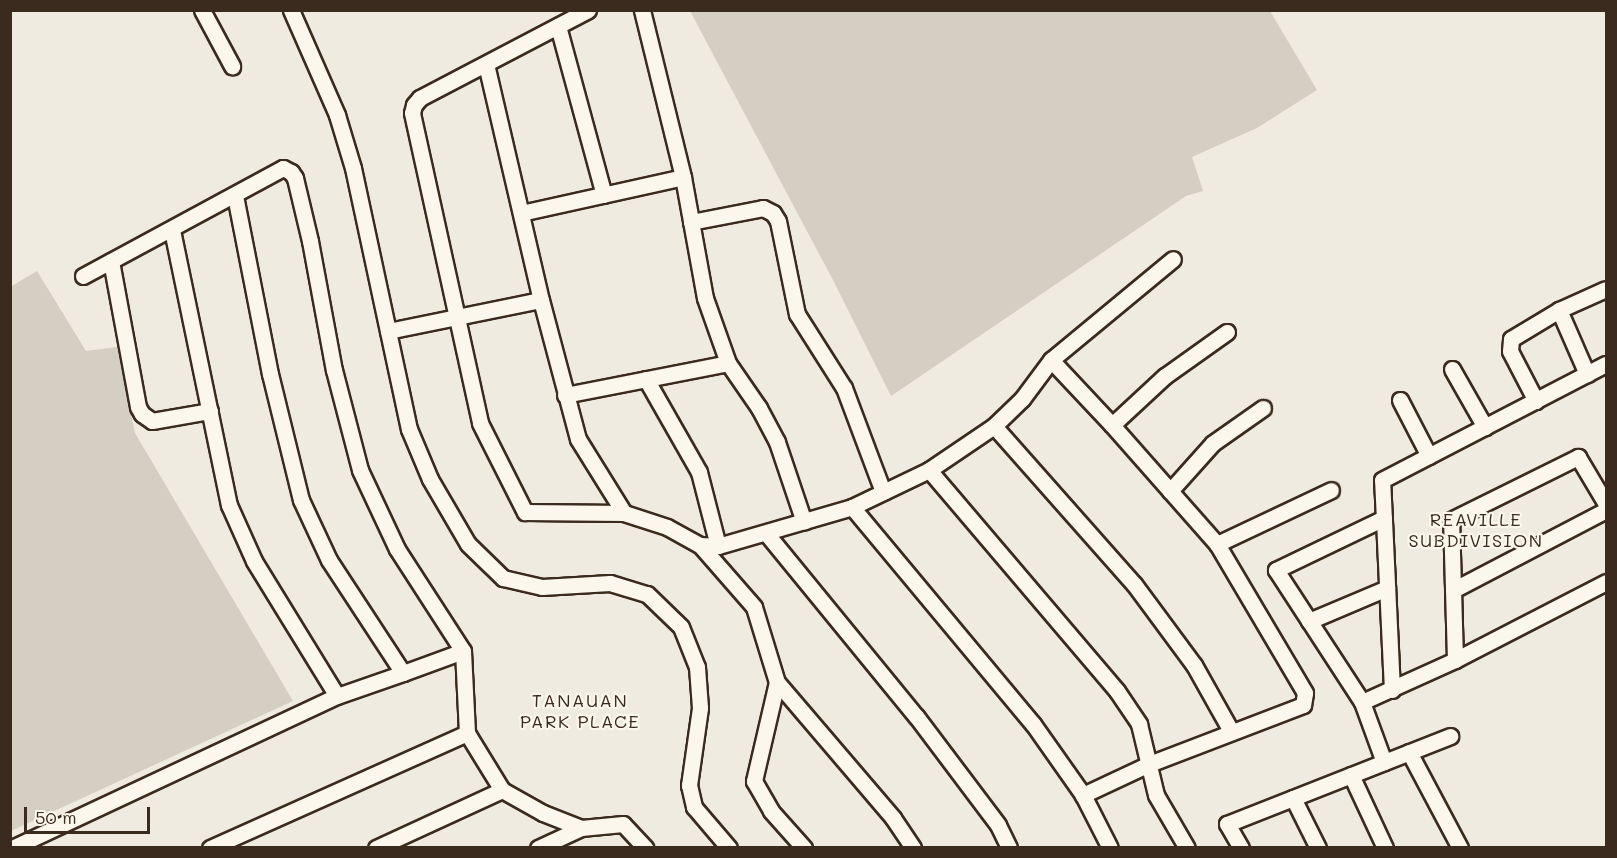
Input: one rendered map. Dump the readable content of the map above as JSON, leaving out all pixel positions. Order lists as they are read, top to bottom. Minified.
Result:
{"districts":["REAVILLE SUBDIVISION","TANAUAN PARK PLACE"],"scale_bar":"50 m"}
